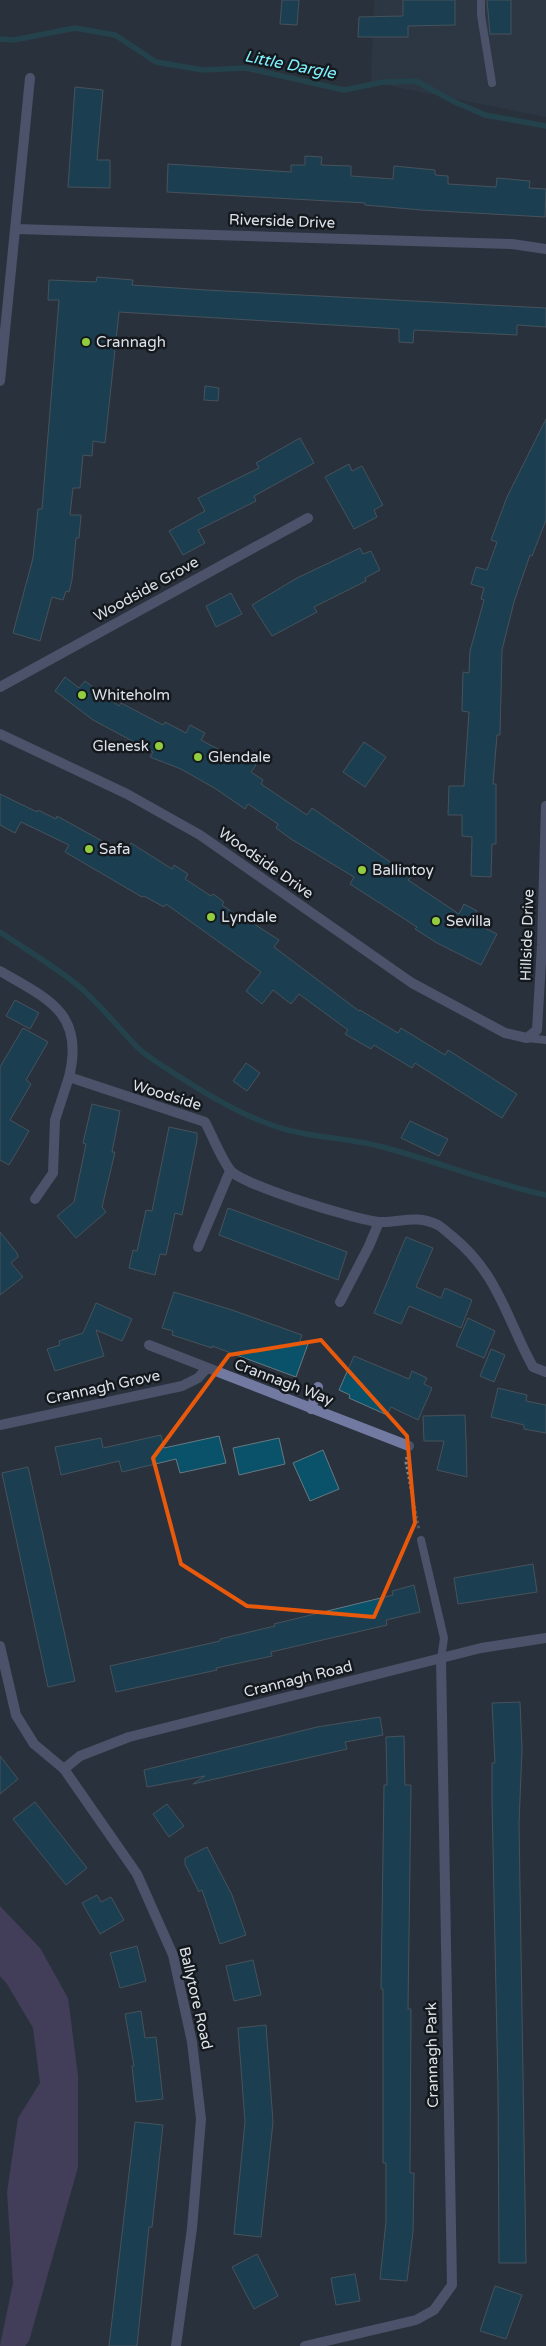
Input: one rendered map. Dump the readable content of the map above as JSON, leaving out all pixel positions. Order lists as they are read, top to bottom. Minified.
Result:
{"streets":{"street":["Riverside Drive","Woodside Grove","Woodside Drive","Hillside Drive","Woodside","Crannagh Way","Crannagh Grove","Crannagh Road","Ballytore Road","Crannagh Park"]},"crossings":[["Woodside Drive","Hillside Drive"],["Crannagh Way","Crannagh Grove"],["Crannagh Road","Ballytore Road"],["Crannagh Road","Crannagh Park"]],"water":["Little Dargle"],"places":["Crannagh","Whiteholm","Glenesk","Glendale","Safa","Ballintoy","Lyndale","Sevilla"]}
